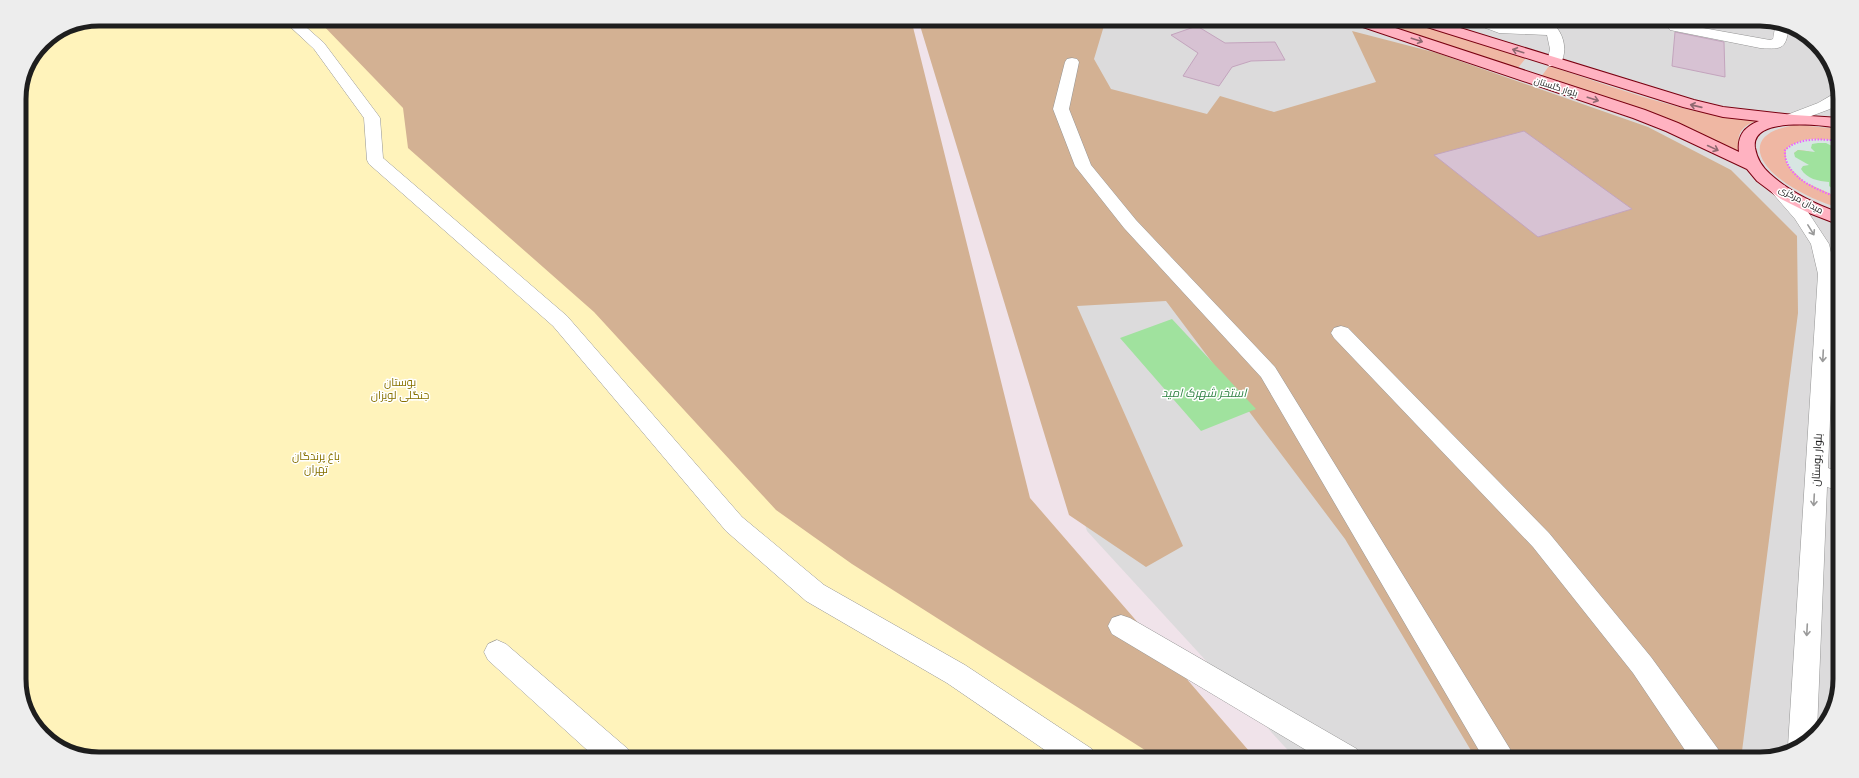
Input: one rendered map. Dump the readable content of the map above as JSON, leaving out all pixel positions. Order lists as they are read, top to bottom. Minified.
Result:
{"streets":{"main road":["بلوار گلستان","میدان مرکزی"],"street":["بلوار بوستان"]},"crossings":[["بلوار گلستان","میدان مرکزی"],["میدان مرکزی","بلوار بوستان"]],"one_way":["بلوار بوستان"],"water":["استخر شهرک امید"],"parks":["بوستان جنگلی لویزان","باغ پرندگان تهران"]}
